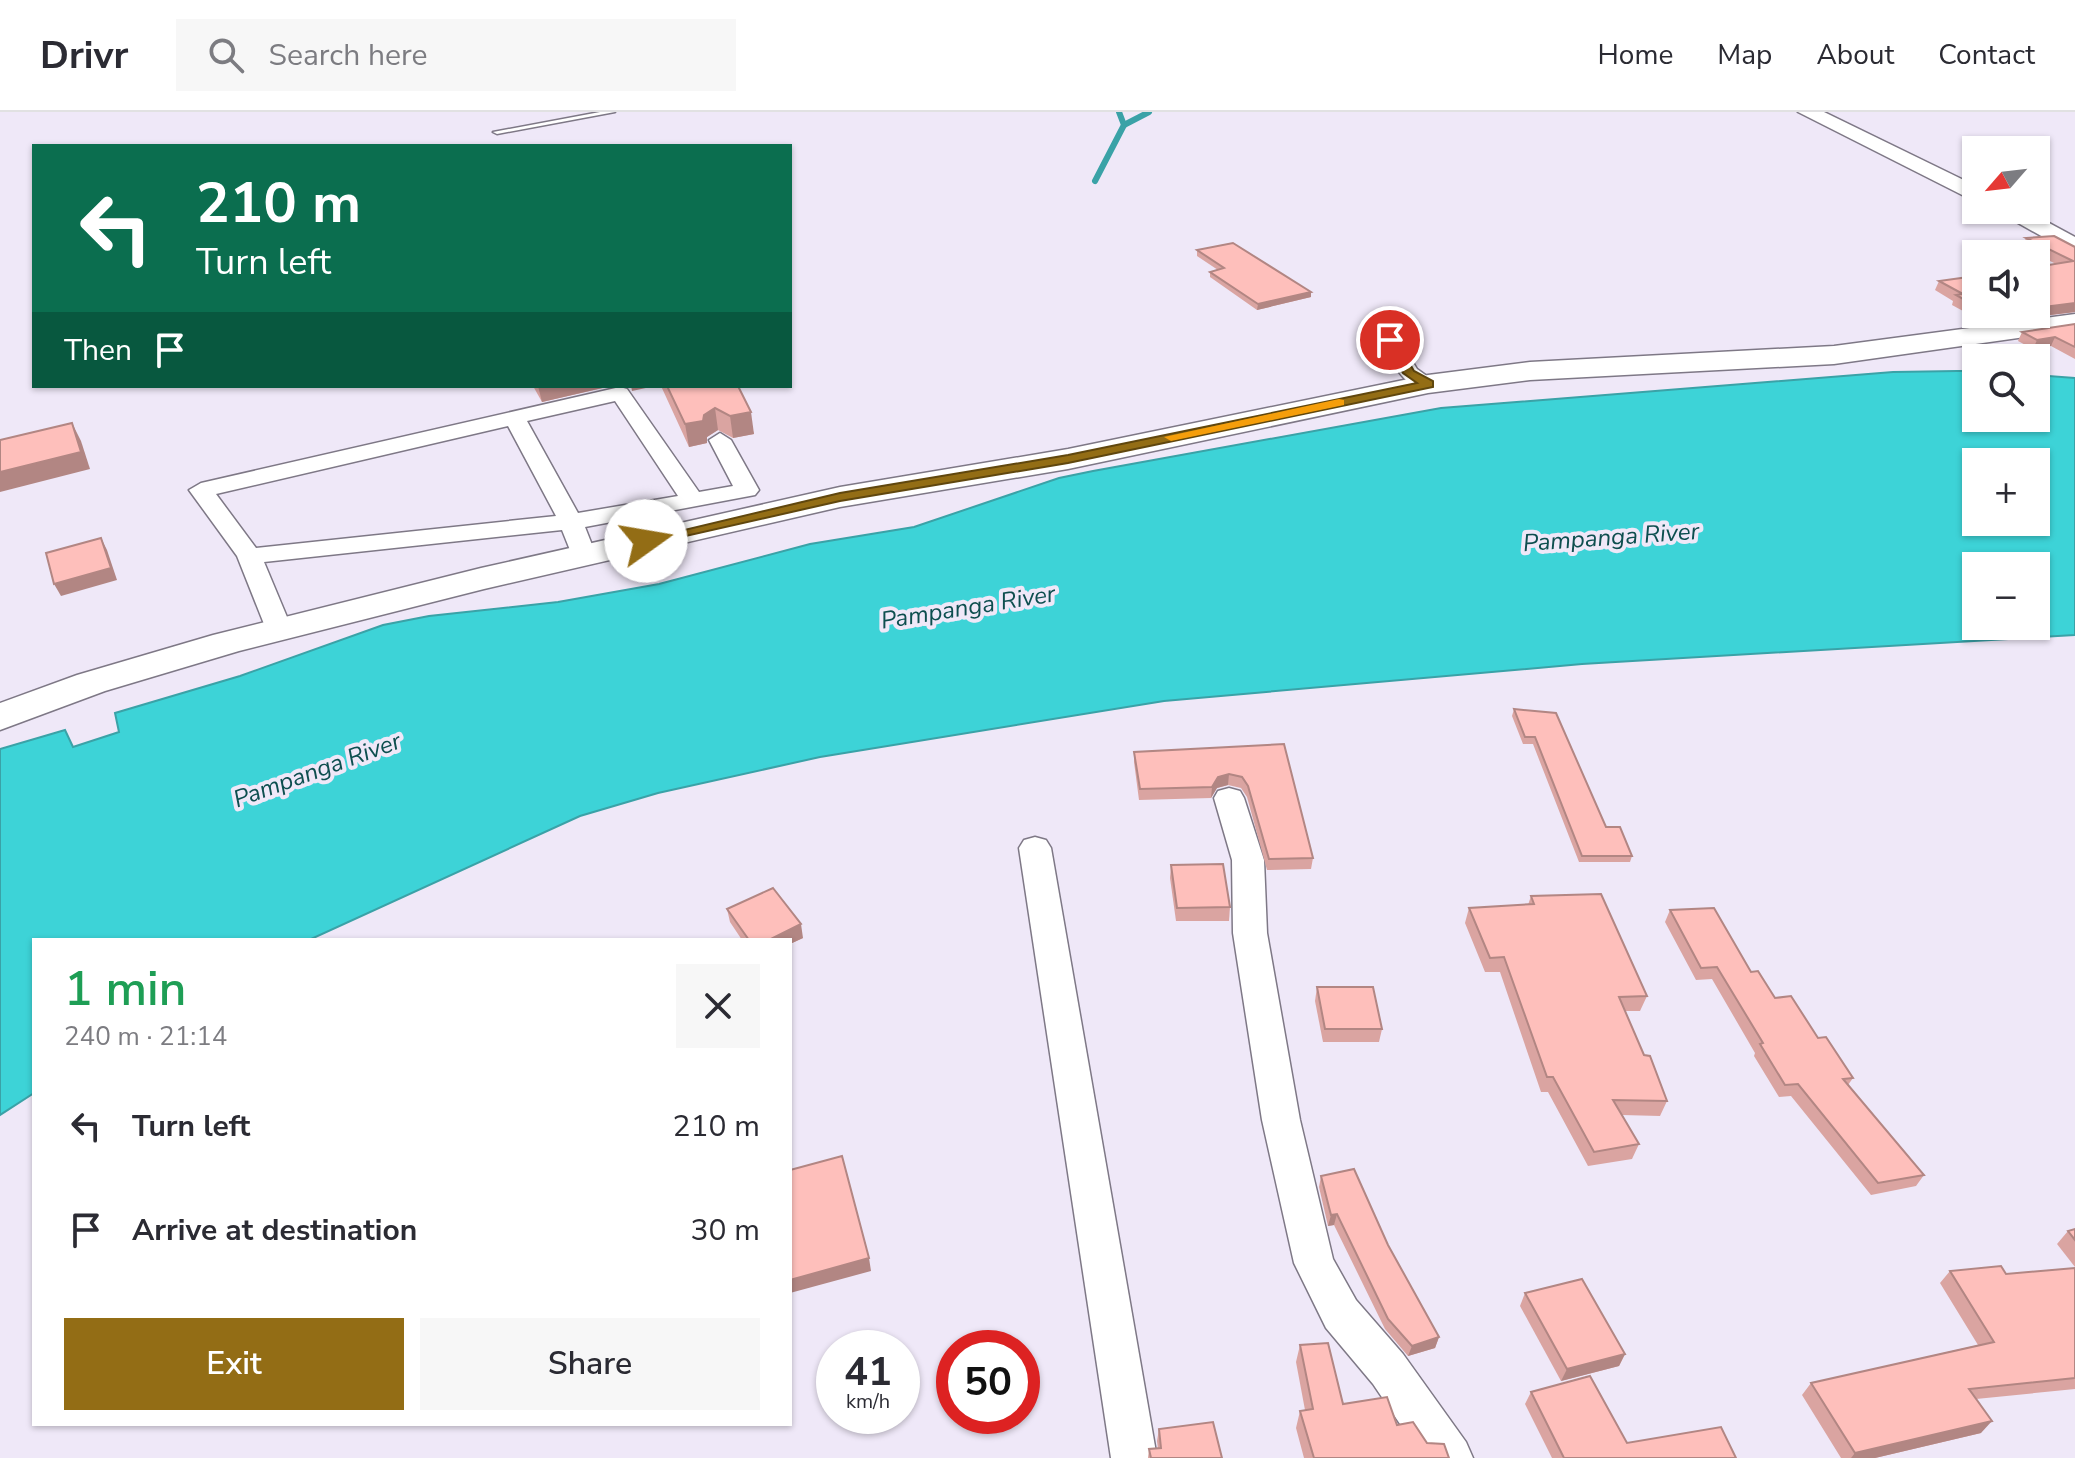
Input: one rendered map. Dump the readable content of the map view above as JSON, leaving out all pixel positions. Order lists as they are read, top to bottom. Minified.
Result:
{"water":["Pampanga River"],"north":"bottom left","page":{"header":"Drivr","search":"Search here","nav":["Home","Map","About","Contact"],"map_buttons":["+","−"],"turn":["210 m","Turn left"],"then":"Then","heading":["1 min","240 m · 21:14"],"list":[{"name":"Turn left","value":"210 m"},{"name":"Arrive at destination","value":"30 m"}],"buttons":["Exit","Share"],"speed":"41 km/h","limit":"50"}}
